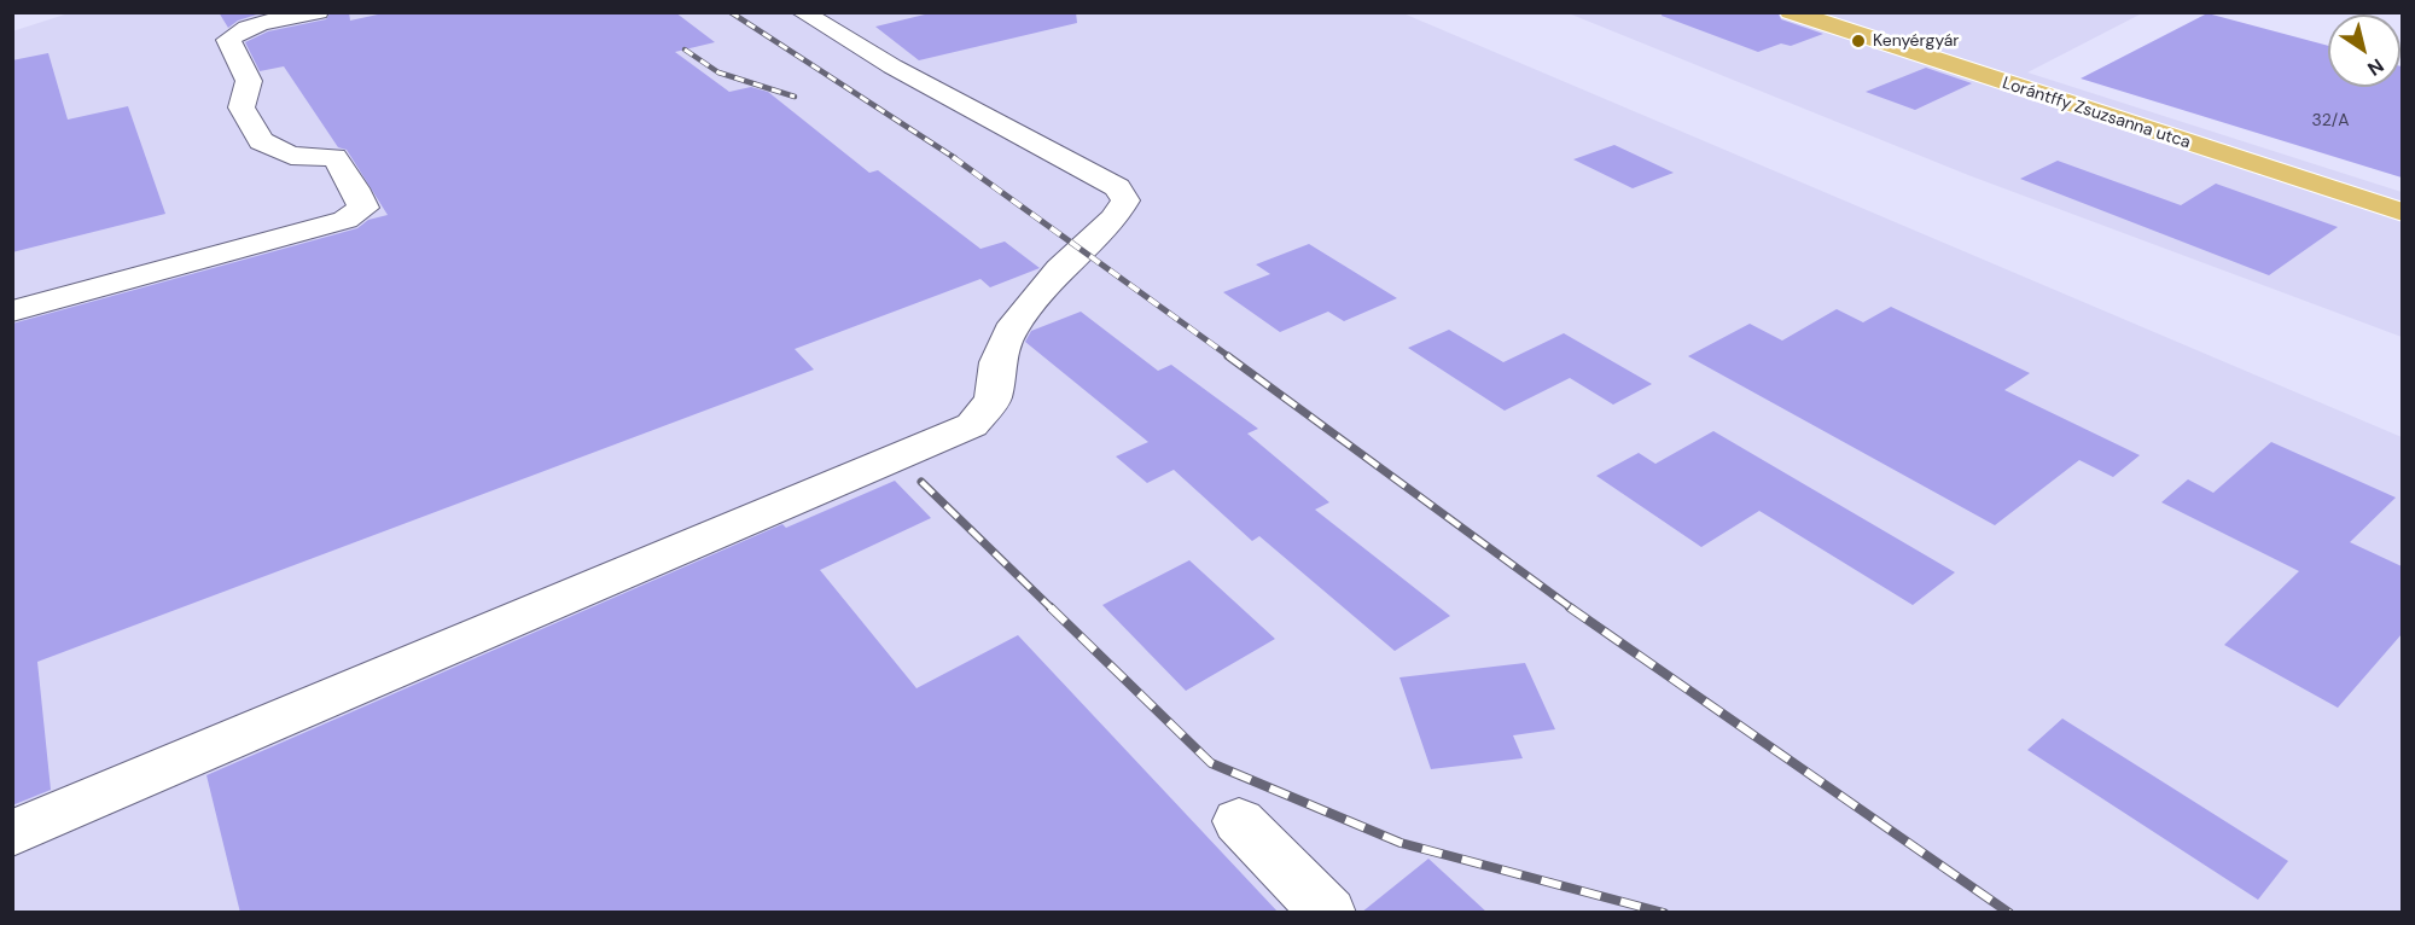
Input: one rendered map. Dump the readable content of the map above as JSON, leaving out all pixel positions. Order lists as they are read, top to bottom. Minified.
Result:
{"streets":{"main road":["Lorántffy Zsuzsanna utca"]},"places":["Kenyérgyár"],"house_numbers":["32/A"],"north":"bottom right"}
